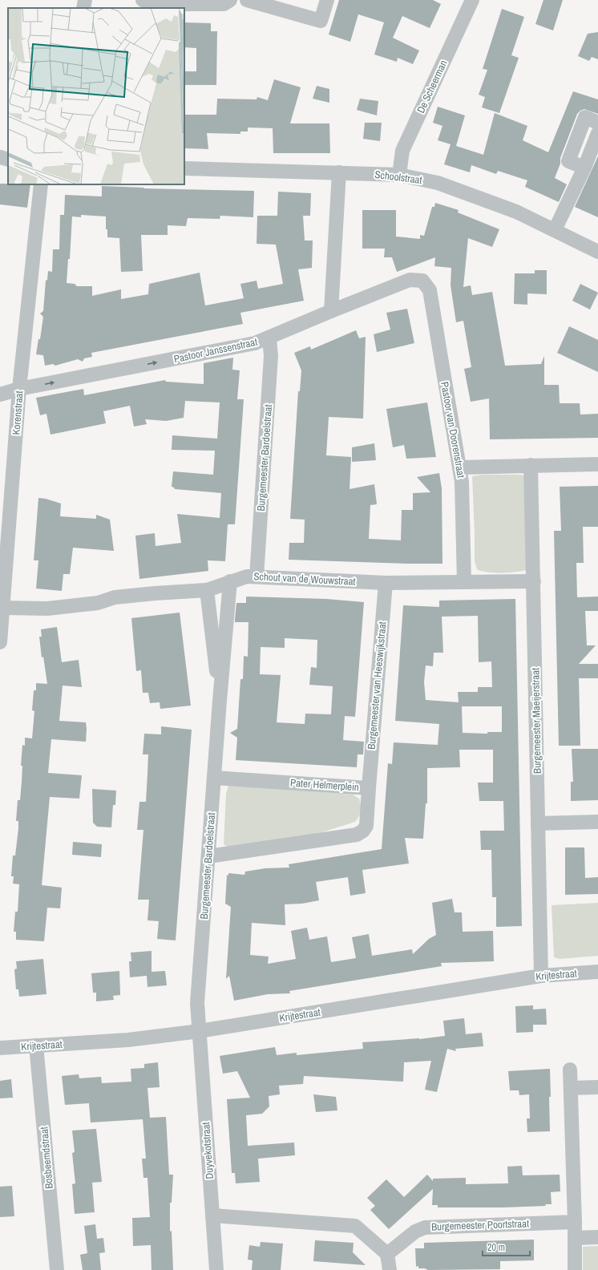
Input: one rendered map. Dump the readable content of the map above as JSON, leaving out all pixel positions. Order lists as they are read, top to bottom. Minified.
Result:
{"streets":{"street":["De Scheerman","Schoolstraat","Pastoor Janssenstraat","Korenstraat","Pastoor van Doorenstraat","Burgemeester Bardoelstraat","Schout van de Wouwstraat","Burgemeester van Heeswijkstraat","Burgemeester Maeijerstraat","Pater Helmerplein","Krijtestraat","Duyvekotstraat","Bosbeemdstraat","Burgemeester Poortstraat"]},"crossings":[["De Scheerman","Schoolstraat"],["Pastoor Janssenstraat","Korenstraat"],["Pastoor Janssenstraat","Pastoor van Doorenstraat"],["Pastoor Janssenstraat","Burgemeester Bardoelstraat"],["Korenstraat","Schout van de Wouwstraat"],["Pastoor van Doorenstraat","Schout van de Wouwstraat"],["Burgemeester Bardoelstraat","Schout van de Wouwstraat"],["Burgemeester Bardoelstraat","Pater Helmerplein"],["Burgemeester Bardoelstraat","Krijtestraat"],["Burgemeester Bardoelstraat","Duyvekotstraat"],["Schout van de Wouwstraat","Burgemeester van Heeswijkstraat"],["Schout van de Wouwstraat","Burgemeester Maeijerstraat"],["Burgemeester van Heeswijkstraat","Pater Helmerplein"],["Burgemeester Maeijerstraat","Krijtestraat"],["Krijtestraat","Duyvekotstraat"],["Krijtestraat","Bosbeemdstraat"]],"one_way":["Pastoor Janssenstraat"],"scale_bar":"20 m"}
